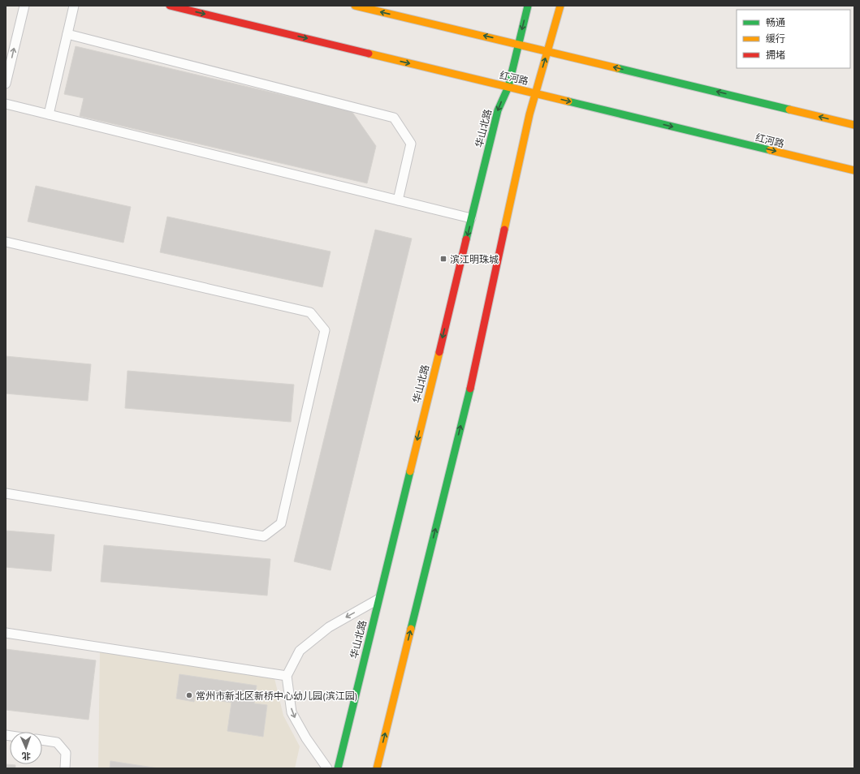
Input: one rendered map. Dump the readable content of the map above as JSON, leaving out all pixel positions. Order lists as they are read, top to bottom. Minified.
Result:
{"streets":{"main road":["红河路","华山北路"]},"crossings":[["红河路","华山北路"]],"places":{"transit":["滨江明珠城"],"other":["常州市新北区新桥中心幼儿园(滨江园)"]},"legend":["畅通","缓行","拥堵"],"north":"bottom"}
